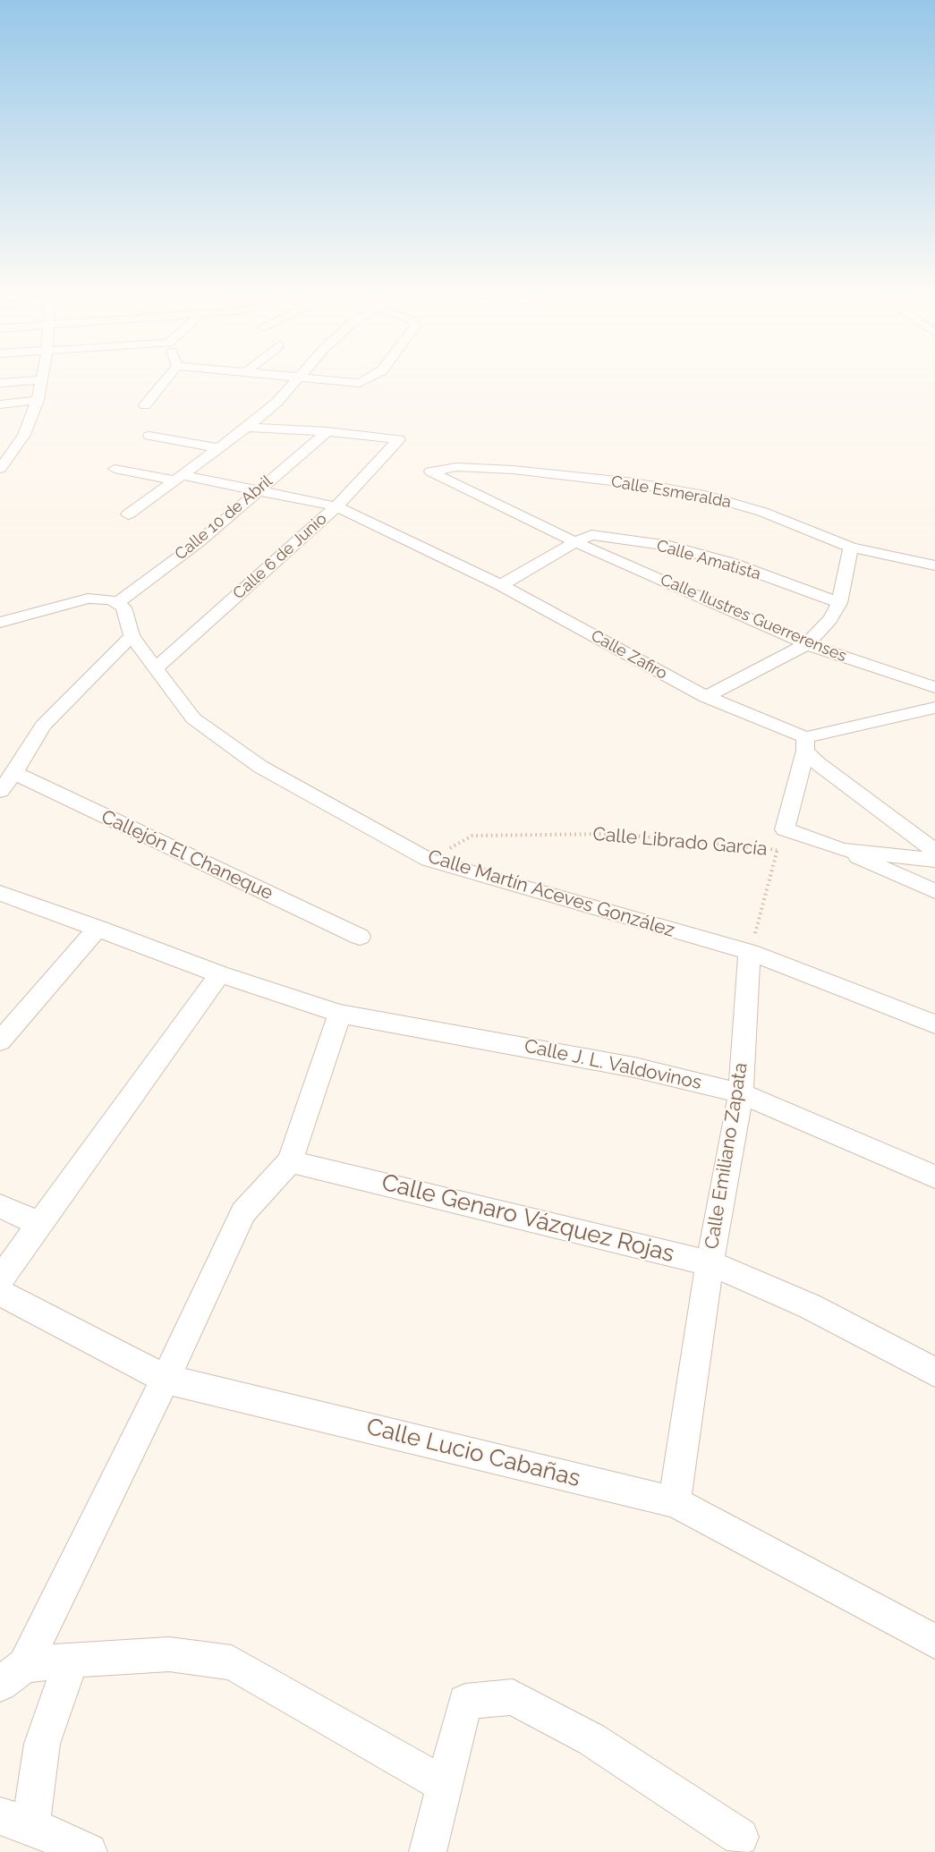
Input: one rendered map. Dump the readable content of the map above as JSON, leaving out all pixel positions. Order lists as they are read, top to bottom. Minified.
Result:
{"streets":{"street":["Calle Esmeralda","Calle 10 de Abril","Calle 6 de Junio","Calle Amatista","Calle Ilustres Guerrerenses","Calle Zafiro","Calle Librado García","Callejón El Chaneque","Calle Martín Aceves González","Calle J. L. Valdovinos","Calle Emiliano Zapata","Calle Genaro Vázquez Rojas","Calle Lucio Cabañas"]},"crossings":[["Calle Esmeralda","Calle Amatista"],["Calle Esmeralda","Calle Ilustres Guerrerenses"],["Calle 10 de Abril","Calle 6 de Junio"],["Calle 10 de Abril","Calle Zafiro"],["Calle 10 de Abril","Calle Martín Aceves González"],["Calle 6 de Junio","Calle Zafiro"],["Calle 6 de Junio","Calle Martín Aceves González"],["Calle Amatista","Calle Ilustres Guerrerenses"],["Calle Amatista","Calle Zafiro"],["Calle Librado García","Calle Martín Aceves González"],["Calle Martín Aceves González","Calle Emiliano Zapata"],["Calle J. L. Valdovinos","Calle Emiliano Zapata"],["Calle Emiliano Zapata","Calle Genaro Vázquez Rojas"],["Calle Emiliano Zapata","Calle Lucio Cabañas"]]}
